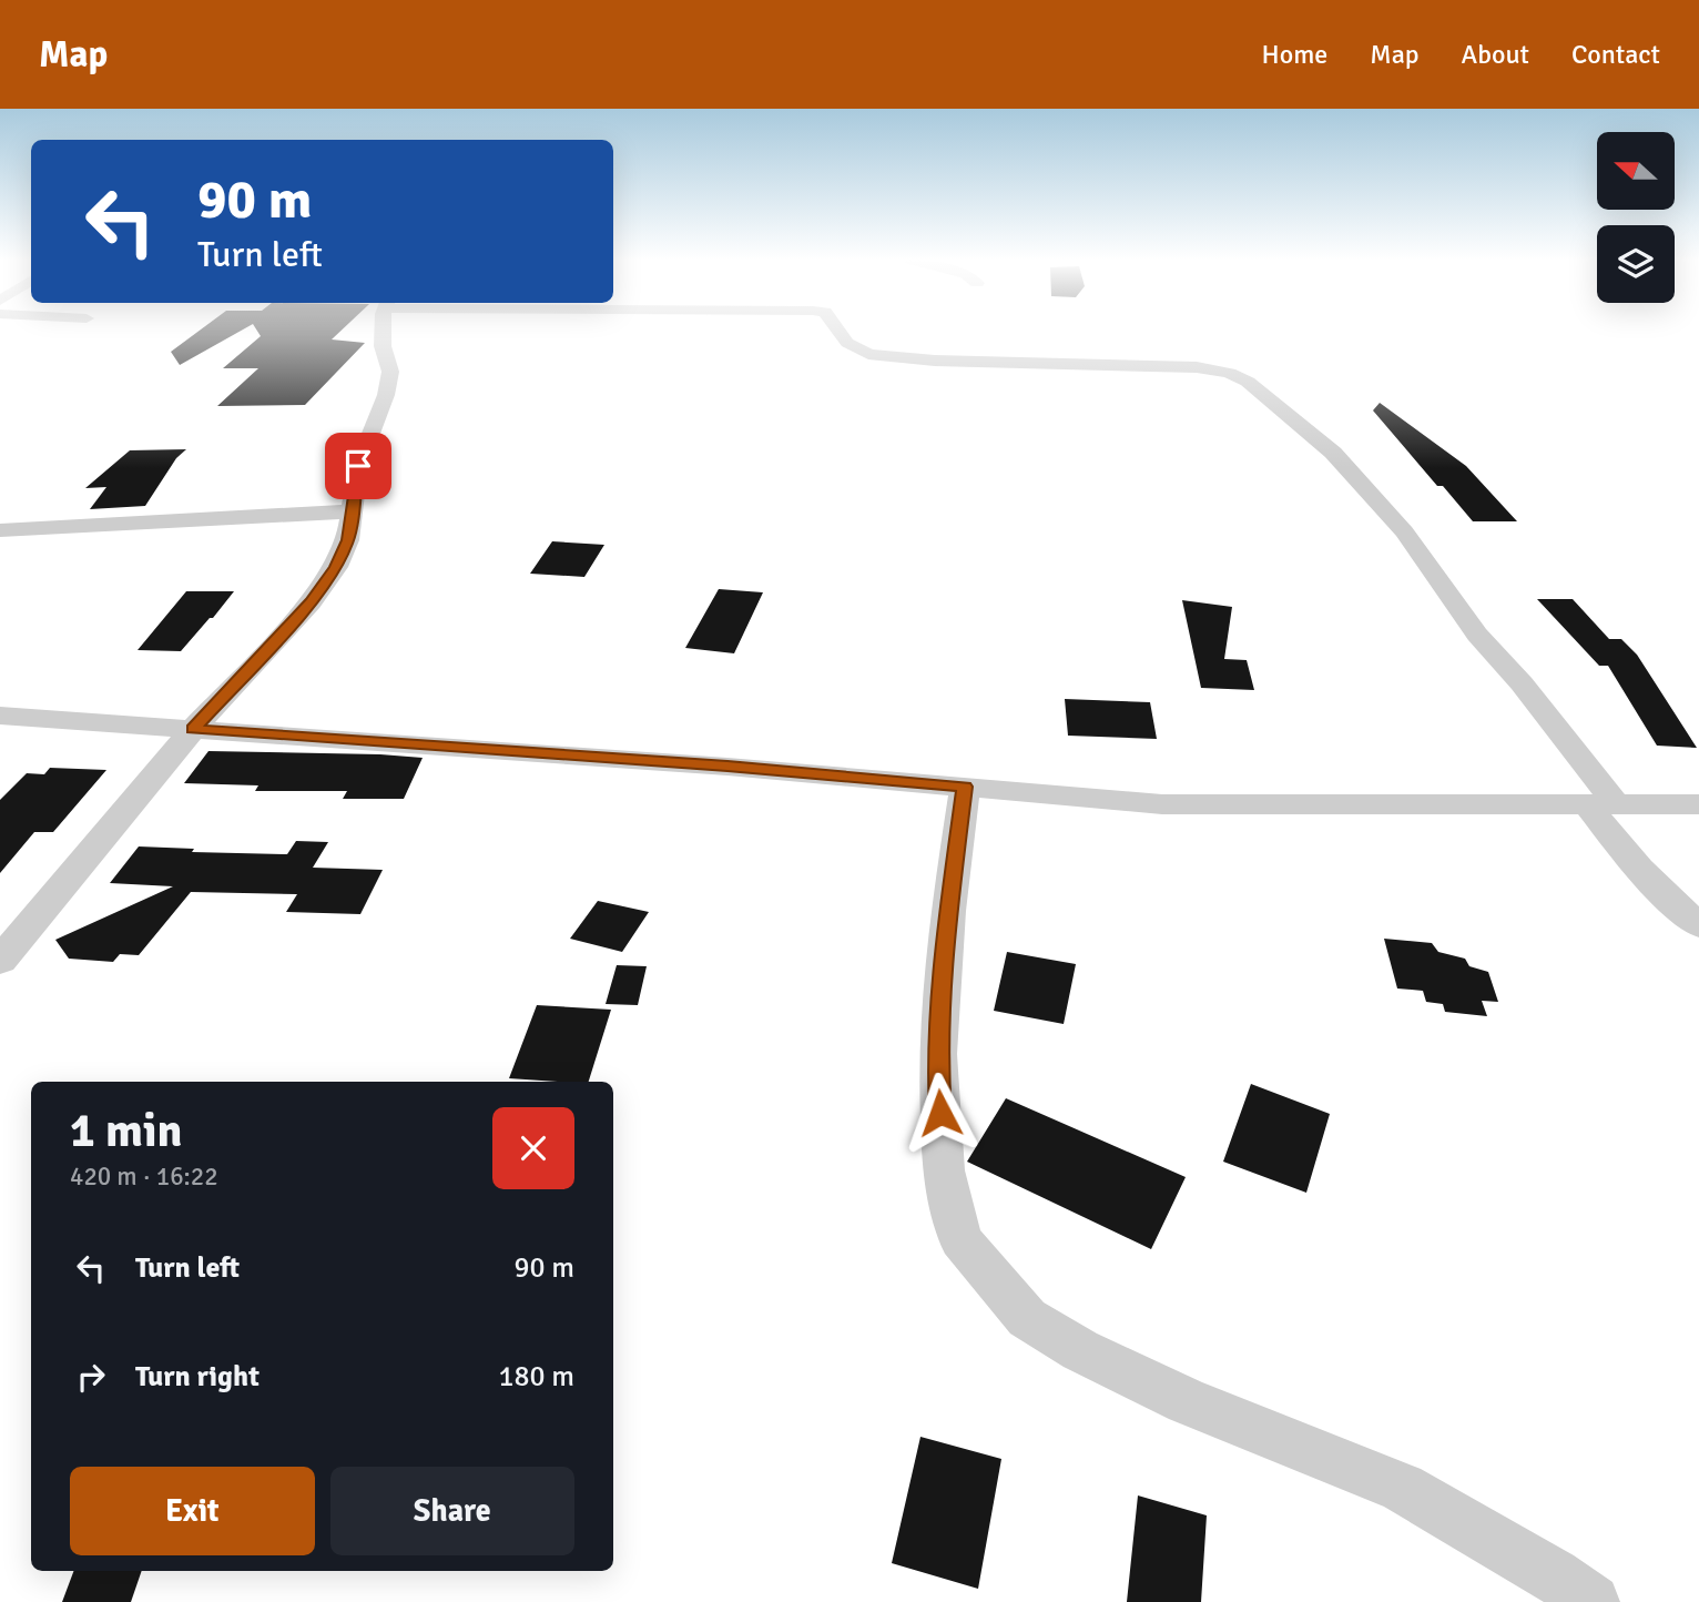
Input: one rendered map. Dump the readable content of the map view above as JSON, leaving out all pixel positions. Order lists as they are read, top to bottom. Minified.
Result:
{"north":"left","page":{"header":"Map","nav":["Home","Map","About","Contact"],"turn":["90 m","Turn left"],"heading":["1 min","420 m · 16:22"],"list":[{"name":"Turn left","value":"90 m"},{"name":"Turn right","value":"180 m"}],"buttons":["Exit","Share"]}}
